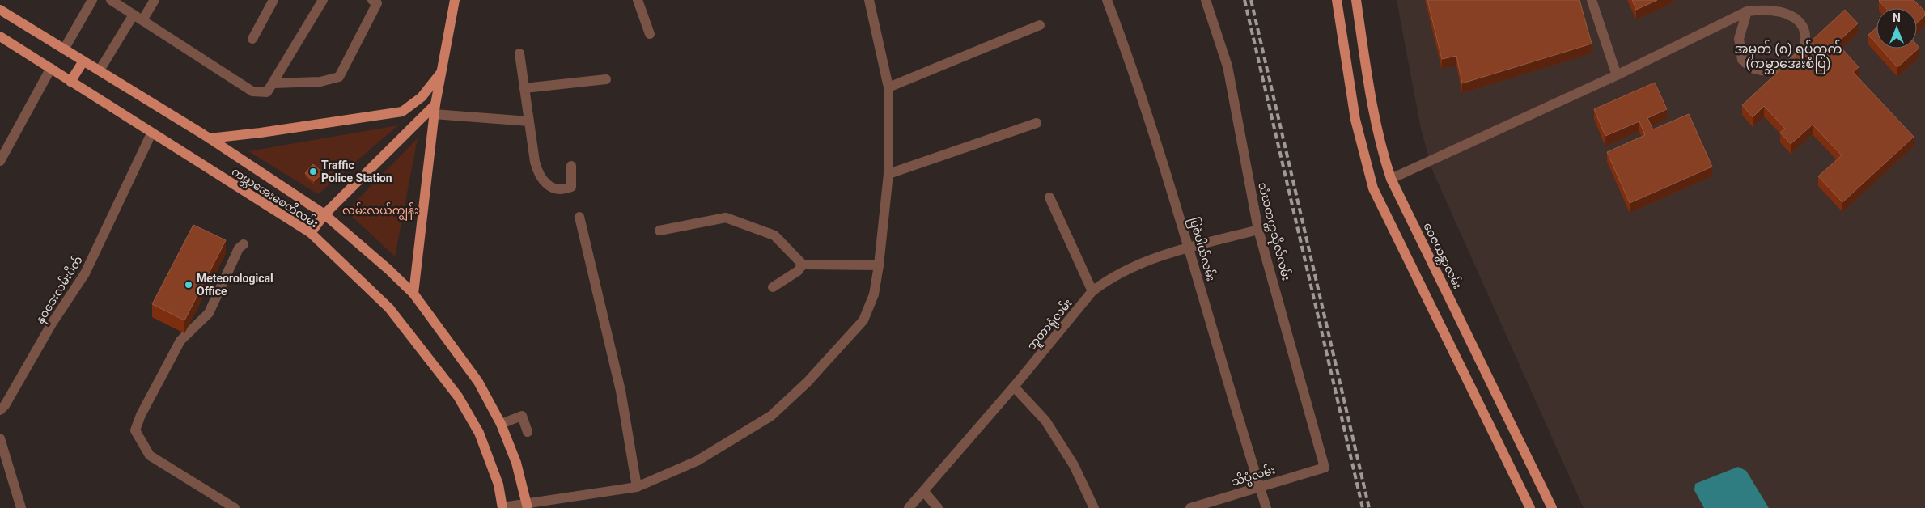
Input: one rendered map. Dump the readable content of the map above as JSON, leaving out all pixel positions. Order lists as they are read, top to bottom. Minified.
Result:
{"streets":{"main road":["ကမ္ဘာအေးစေတီလမ်း","ဝေဇယန္တာလမ်း"],"street":["သံဃတက္ကသိုလ်လမ်း","မြစံပါယ်လမ်း","နဝဒေးလမ်းပိတ်","ဘူတာရုံလမ်း","သိပ္ပံလမ်း"]},"crossings":[["ကမ္ဘာအေးစေတီလမ်း","နဝဒေးလမ်းပိတ်"],["သံဃတက္ကသိုလ်လမ်း","ဘူတာရုံလမ်း"],["သံဃတက္ကသိုလ်လမ်း","သိပ္ပံလမ်း"],["မြစံပါယ်လမ်း","ဘူတာရုံလမ်း"],["မြစံပါယ်လမ်း","သိပ္ပံလမ်း"]],"districts":["အမှတ် (၈) ရပ်ကွက် (ကမ္ဘာအေးစံပြ)"],"parks":["လမ်းလယ်ကျွန်း"],"places":["Traffic Police Station","Meteorological Office"],"north":"top"}
